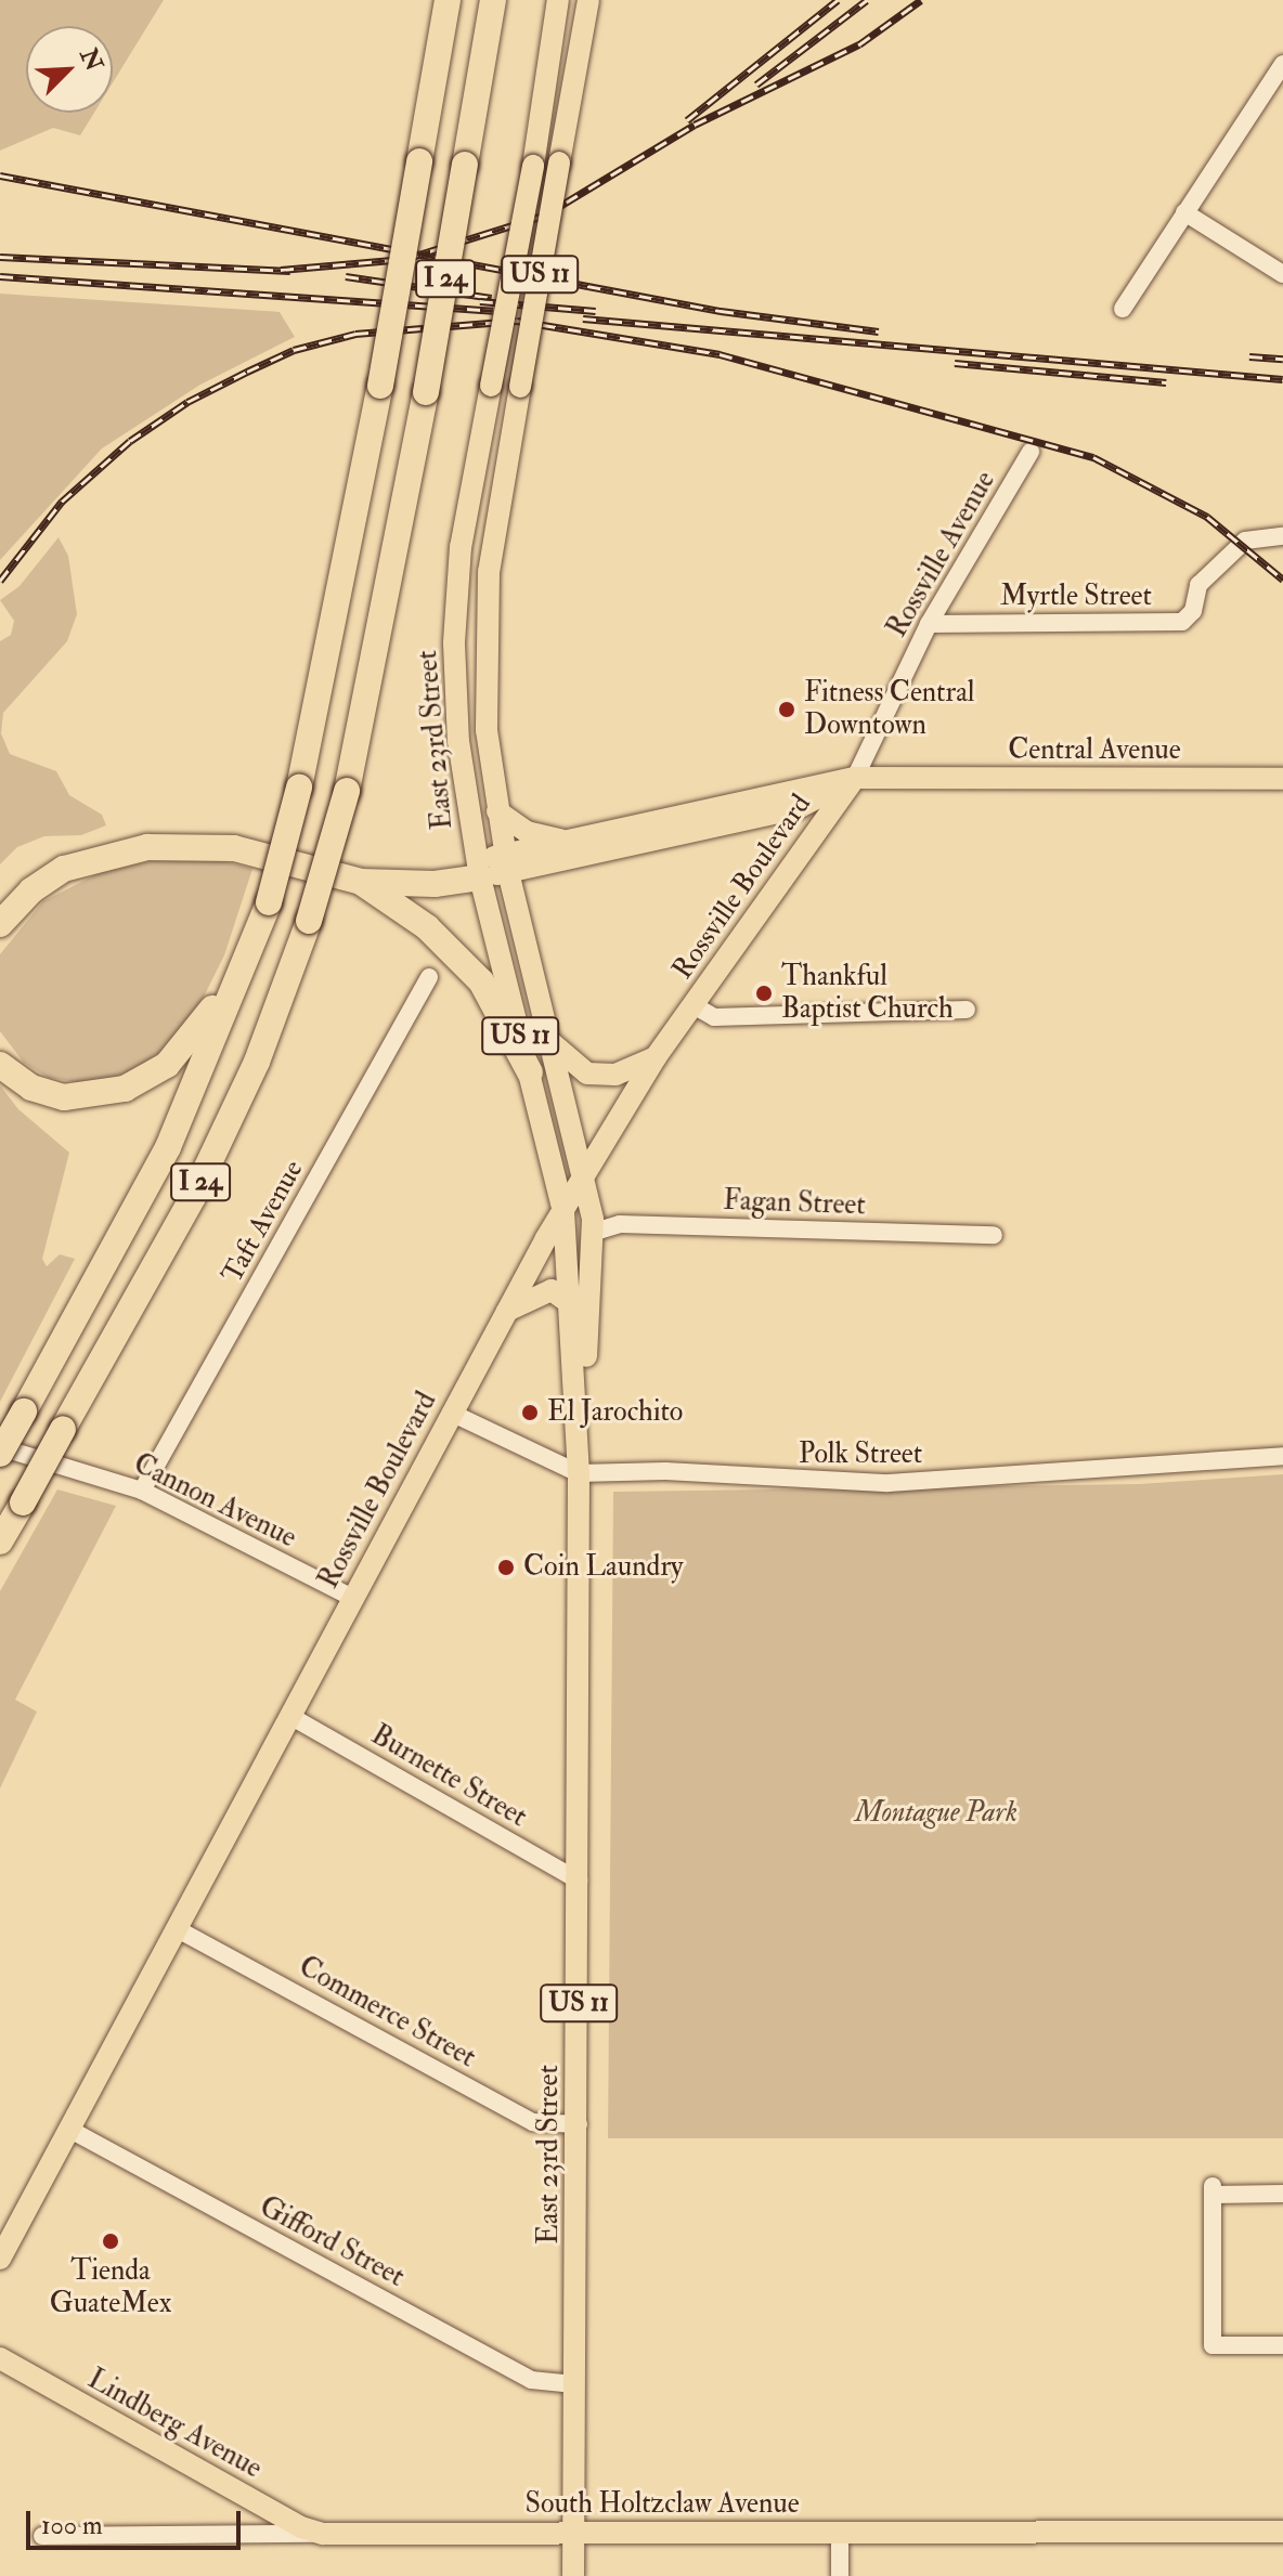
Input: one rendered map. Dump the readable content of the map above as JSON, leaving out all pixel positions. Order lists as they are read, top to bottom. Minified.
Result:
{"streets":{"highway":["I 24"],"main road":["US 11","East 23rd Street","Central Avenue","Rossville Boulevard","Lindberg Avenue","South Holtzclaw Avenue"],"street":["Rossville Avenue","Myrtle Street","Fagan Street","Taft Avenue","Polk Street","Cannon Avenue","Burnette Street","Commerce Street","Gifford Street"]},"crossings":[["Rossville Avenue","Myrtle Street"],["Rossville Avenue","Central Avenue"],["Rossville Avenue","Rossville Boulevard"],["East 23rd Street","Central Avenue"],["East 23rd Street","Rossville Boulevard"],["East 23rd Street","Fagan Street"],["East 23rd Street","Polk Street"],["East 23rd Street","Burnette Street"],["East 23rd Street","Commerce Street"],["East 23rd Street","Gifford Street"],["East 23rd Street","South Holtzclaw Avenue"],["Central Avenue","Rossville Boulevard"],["Rossville Boulevard","Polk Street"],["Rossville Boulevard","Cannon Avenue"],["Rossville Boulevard","Burnette Street"],["Rossville Boulevard","Commerce Street"],["Rossville Boulevard","Gifford Street"],["Taft Avenue","Cannon Avenue"],["Lindberg Avenue","South Holtzclaw Avenue"]],"parks":["Montague Park"],"places":["Fitness Central Downtown","Thankful Baptist Church","El Jarochito","Coin Laundry","Tienda GuateMex"],"scale_bar":"100 m","north":"top right"}
